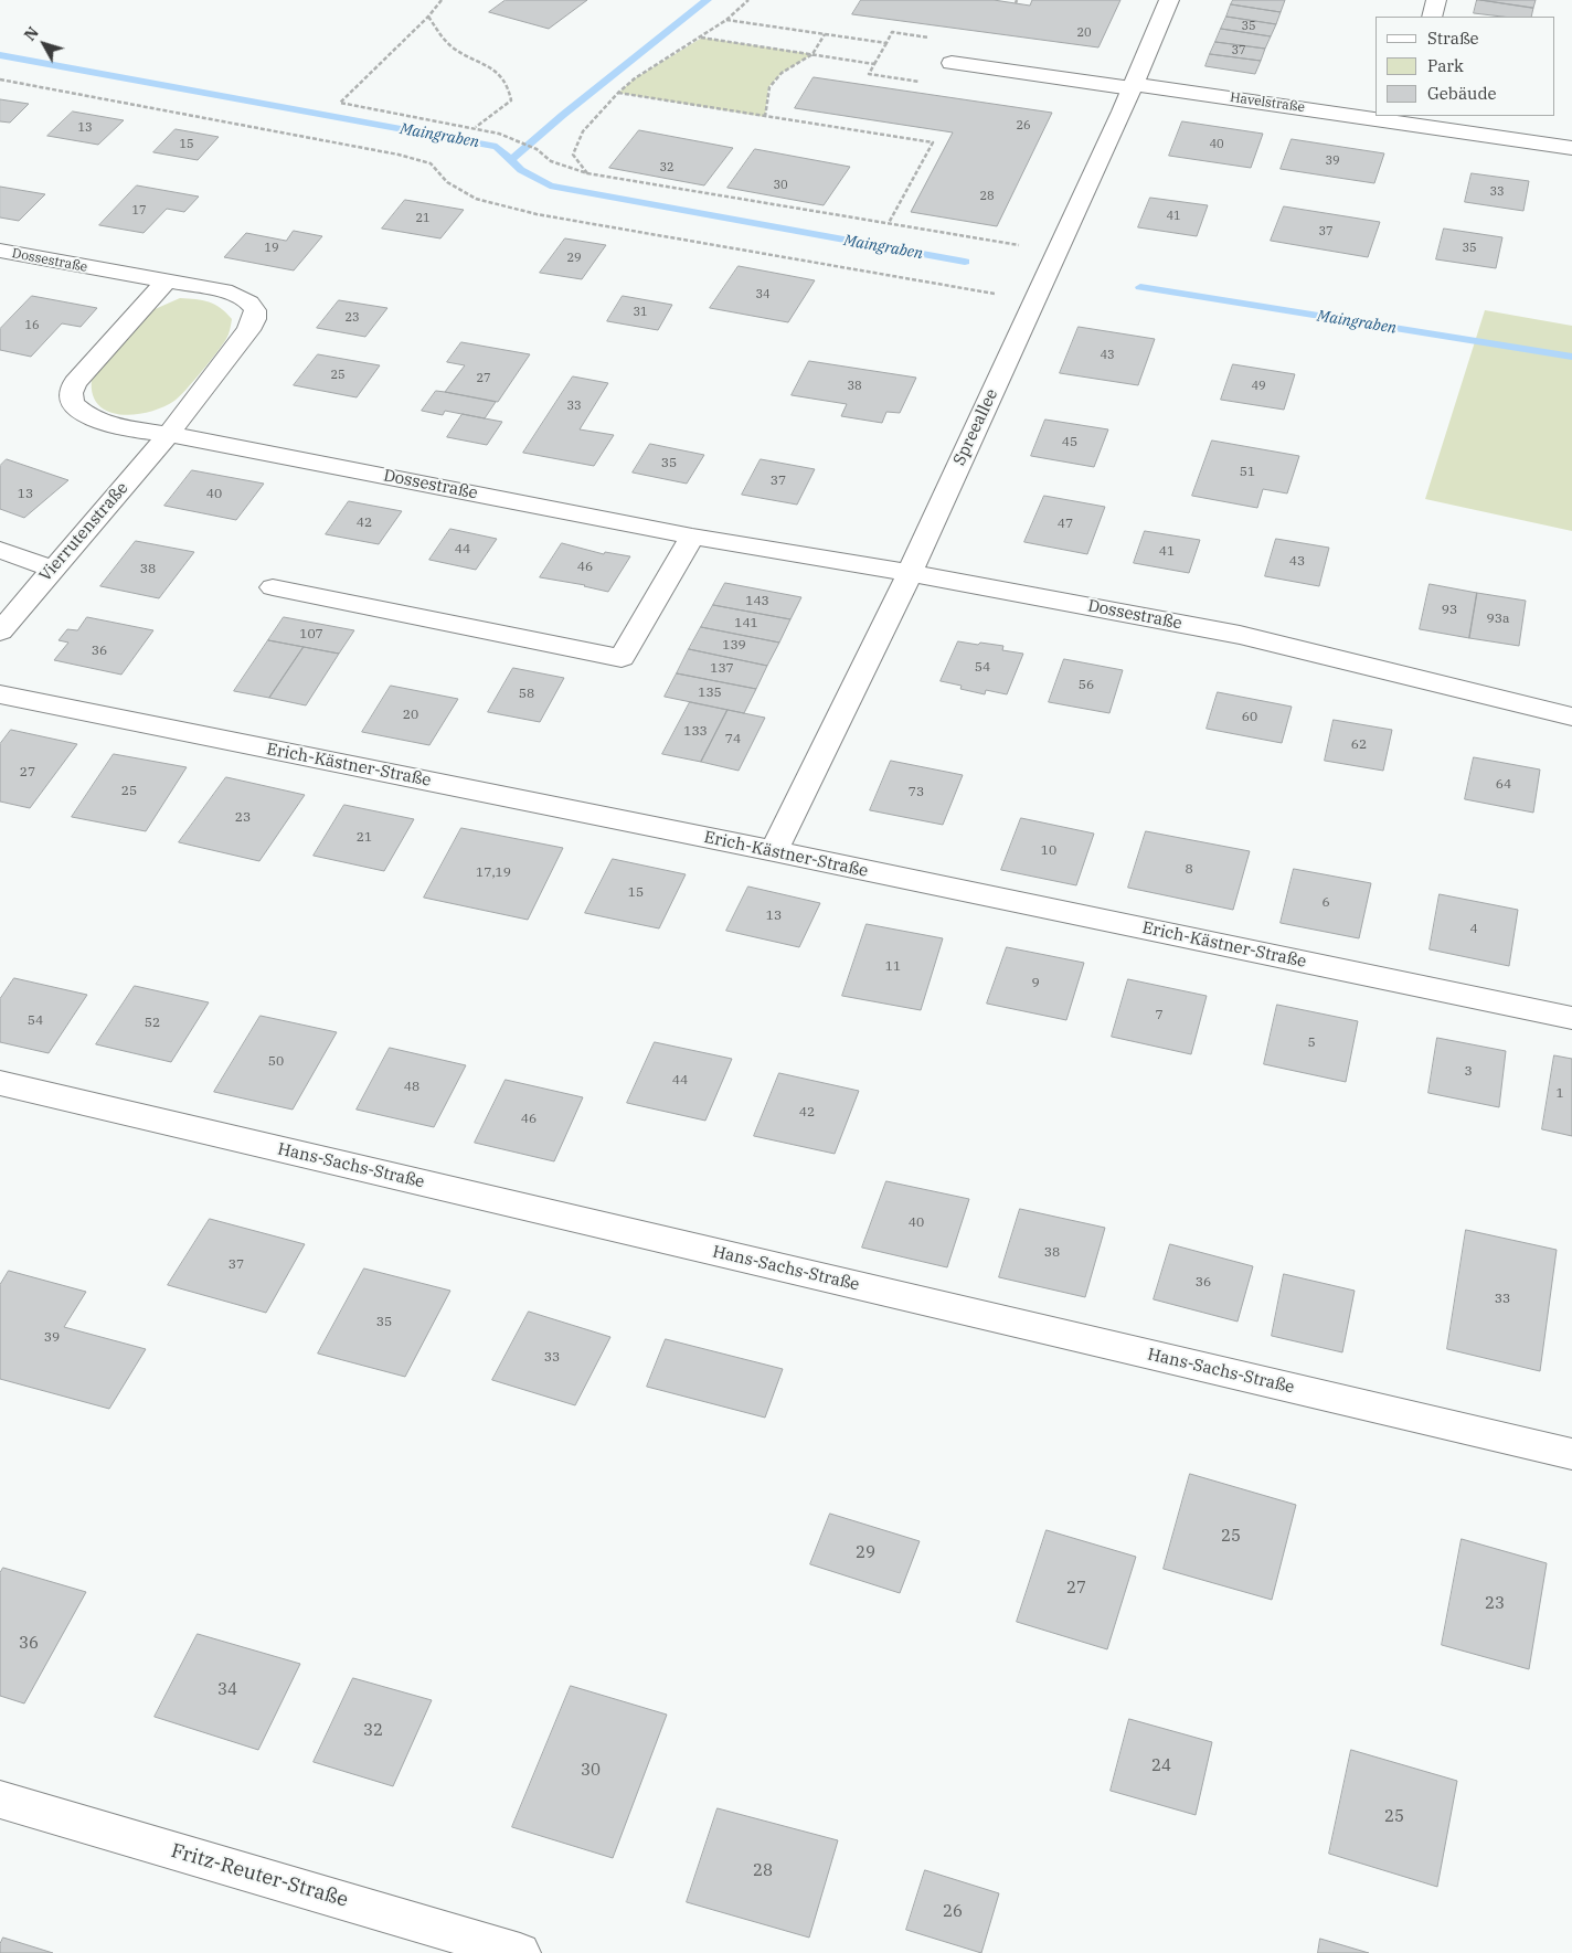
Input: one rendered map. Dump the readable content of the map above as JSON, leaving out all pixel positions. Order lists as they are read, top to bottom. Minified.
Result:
{"streets":{"street":["Havelstraße","Dossestraße","Spreeallee","Vierrutenstraße","Erich-Kästner-Straße","Hans-Sachs-Straße","Fritz-Reuter-Straße"]},"crossings":[["Havelstraße","Spreeallee"],["Dossestraße","Spreeallee"],["Dossestraße","Vierrutenstraße"],["Spreeallee","Erich-Kästner-Straße"]],"water":["Maingraben"],"house_numbers":["35","20","37","26","13","15","40","39","32","30","33","28","17","41","21","37","19","35","29","34","31","23","16","43","25","27","38","49","33","45","35","51","37","13","40","42","47","44","41","43","46","38","143","93","93a","141","107","139","36","54","137","56","135","58","20","60","133","74","62","27","64","25","73","23","21","10","8","17,19","15","6","13","4","11","9","7","54","52","5","50","3","44","48","1","42","46","40","38","37","36","33","35","39","33","25","29","27","23","36","34","32","24","30","25","28","26"],"legend":["Straße","Park","Gebäude"],"north":"top left"}
